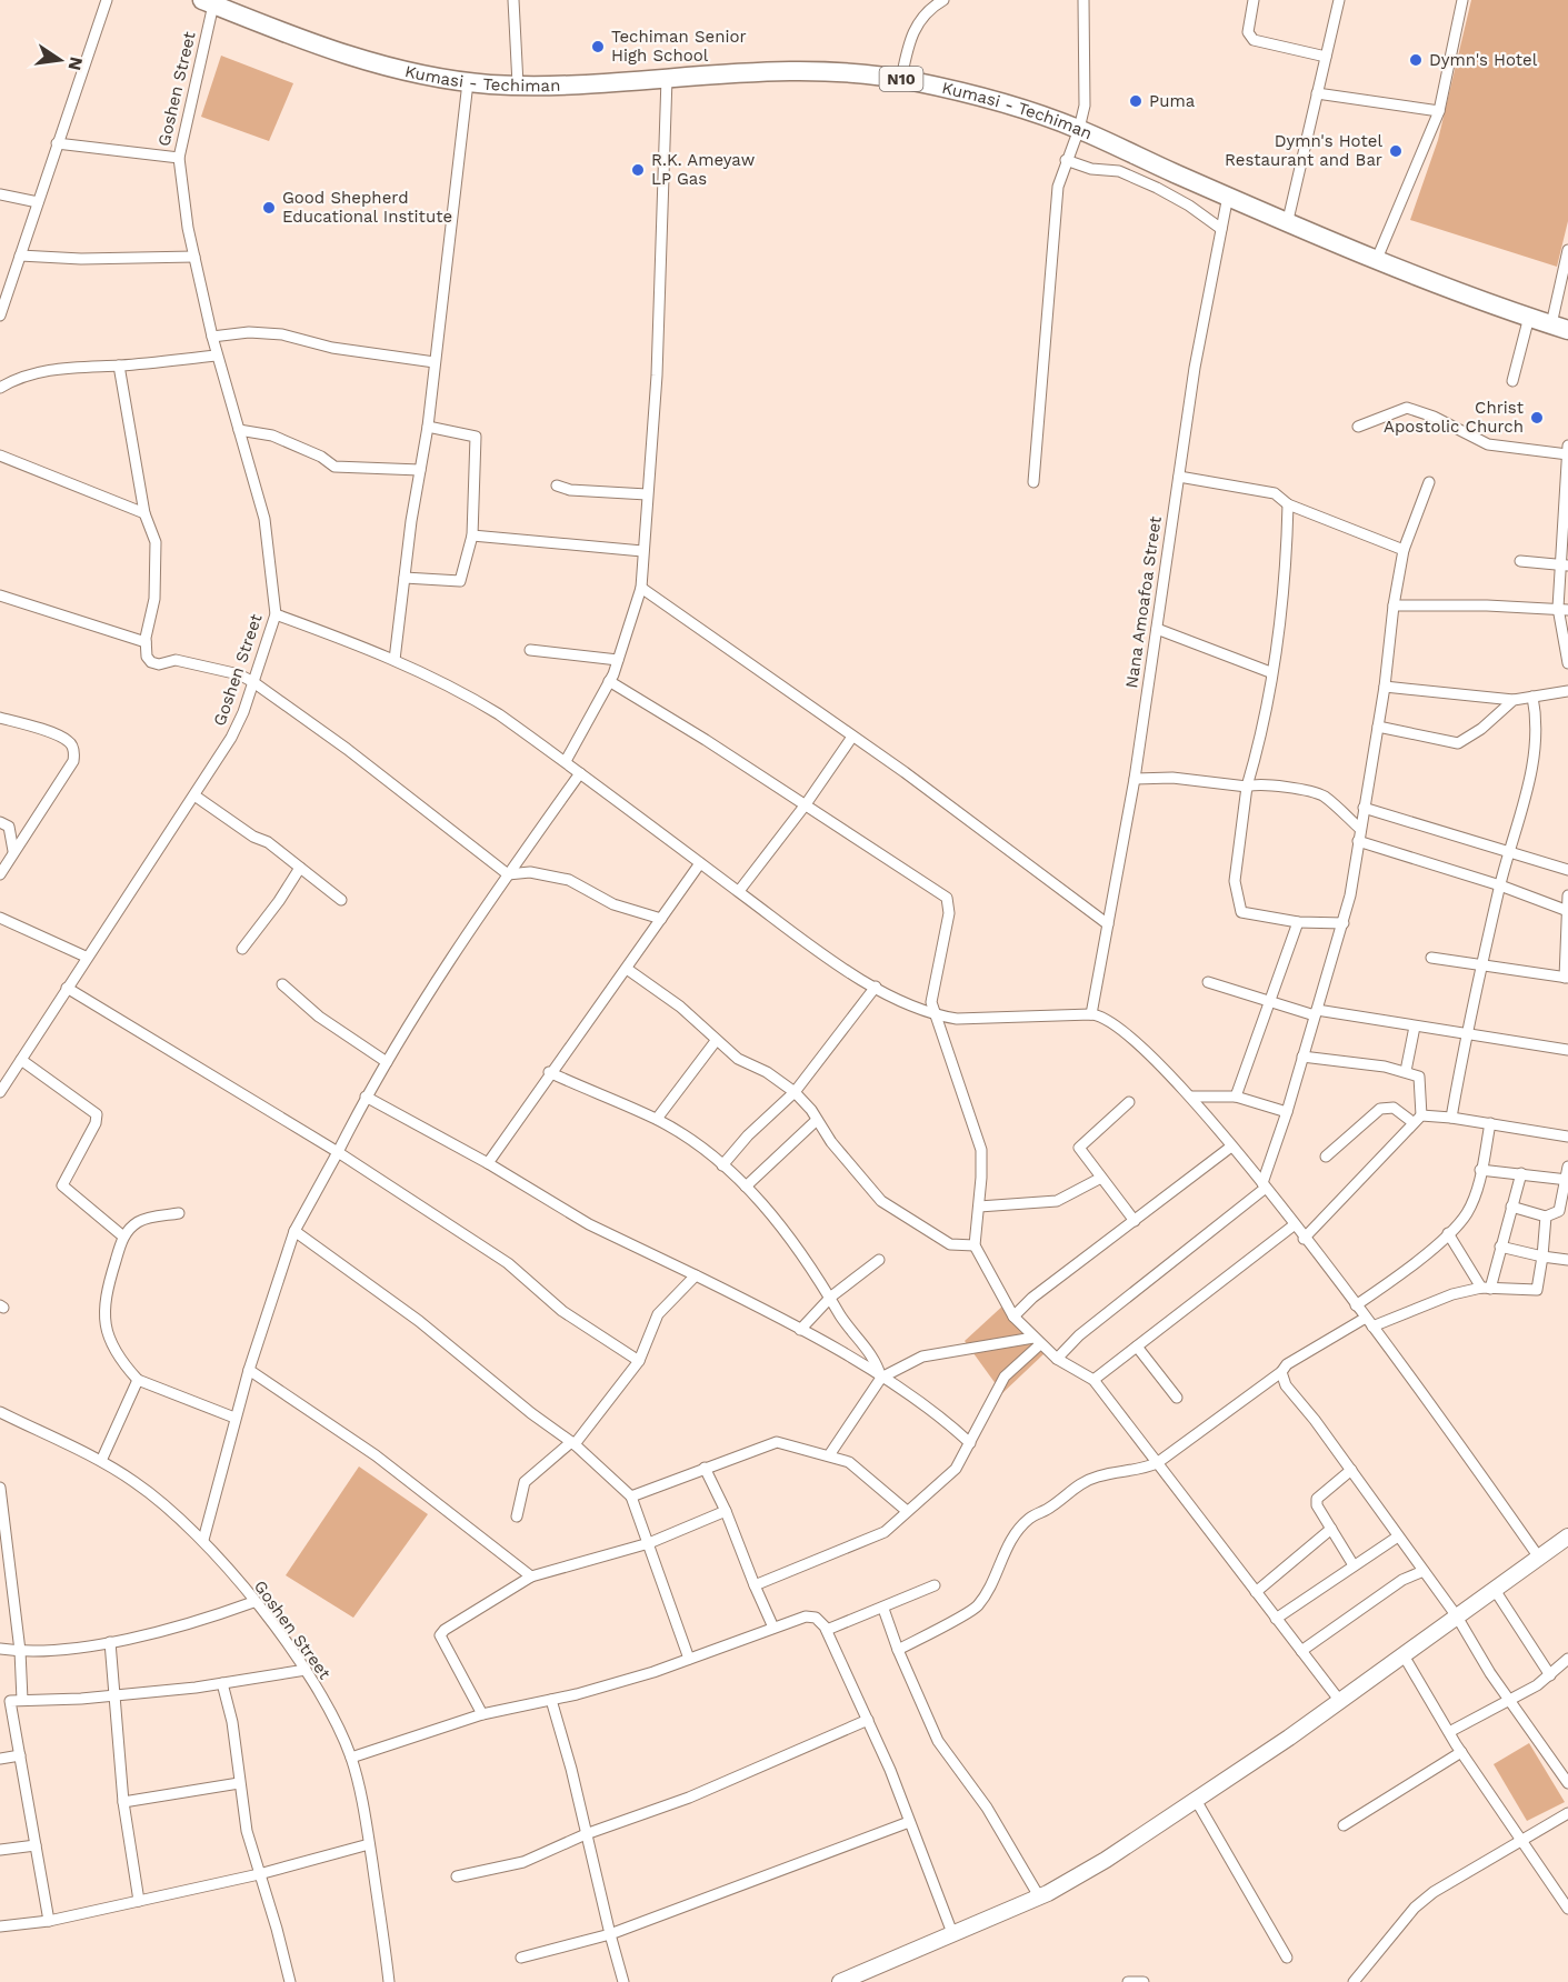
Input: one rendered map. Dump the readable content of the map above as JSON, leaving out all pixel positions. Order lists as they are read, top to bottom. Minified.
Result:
{"streets":{"highway":["Kumasi - Techiman","N10"],"street":["Goshen Street","Nana Amoafoa Street"]},"crossings":[["Kumasi - Techiman","Goshen Street"],["Kumasi - Techiman","Nana Amoafoa Street"]],"places":["Techiman Senior High School","Dymn's Hotel","Puma","Dymn's Hotel Restaurant and Bar","R.K. Ameyaw LP Gas","Good Shepherd Educational Institute","Christ Apostolic Church"],"north":"right"}
